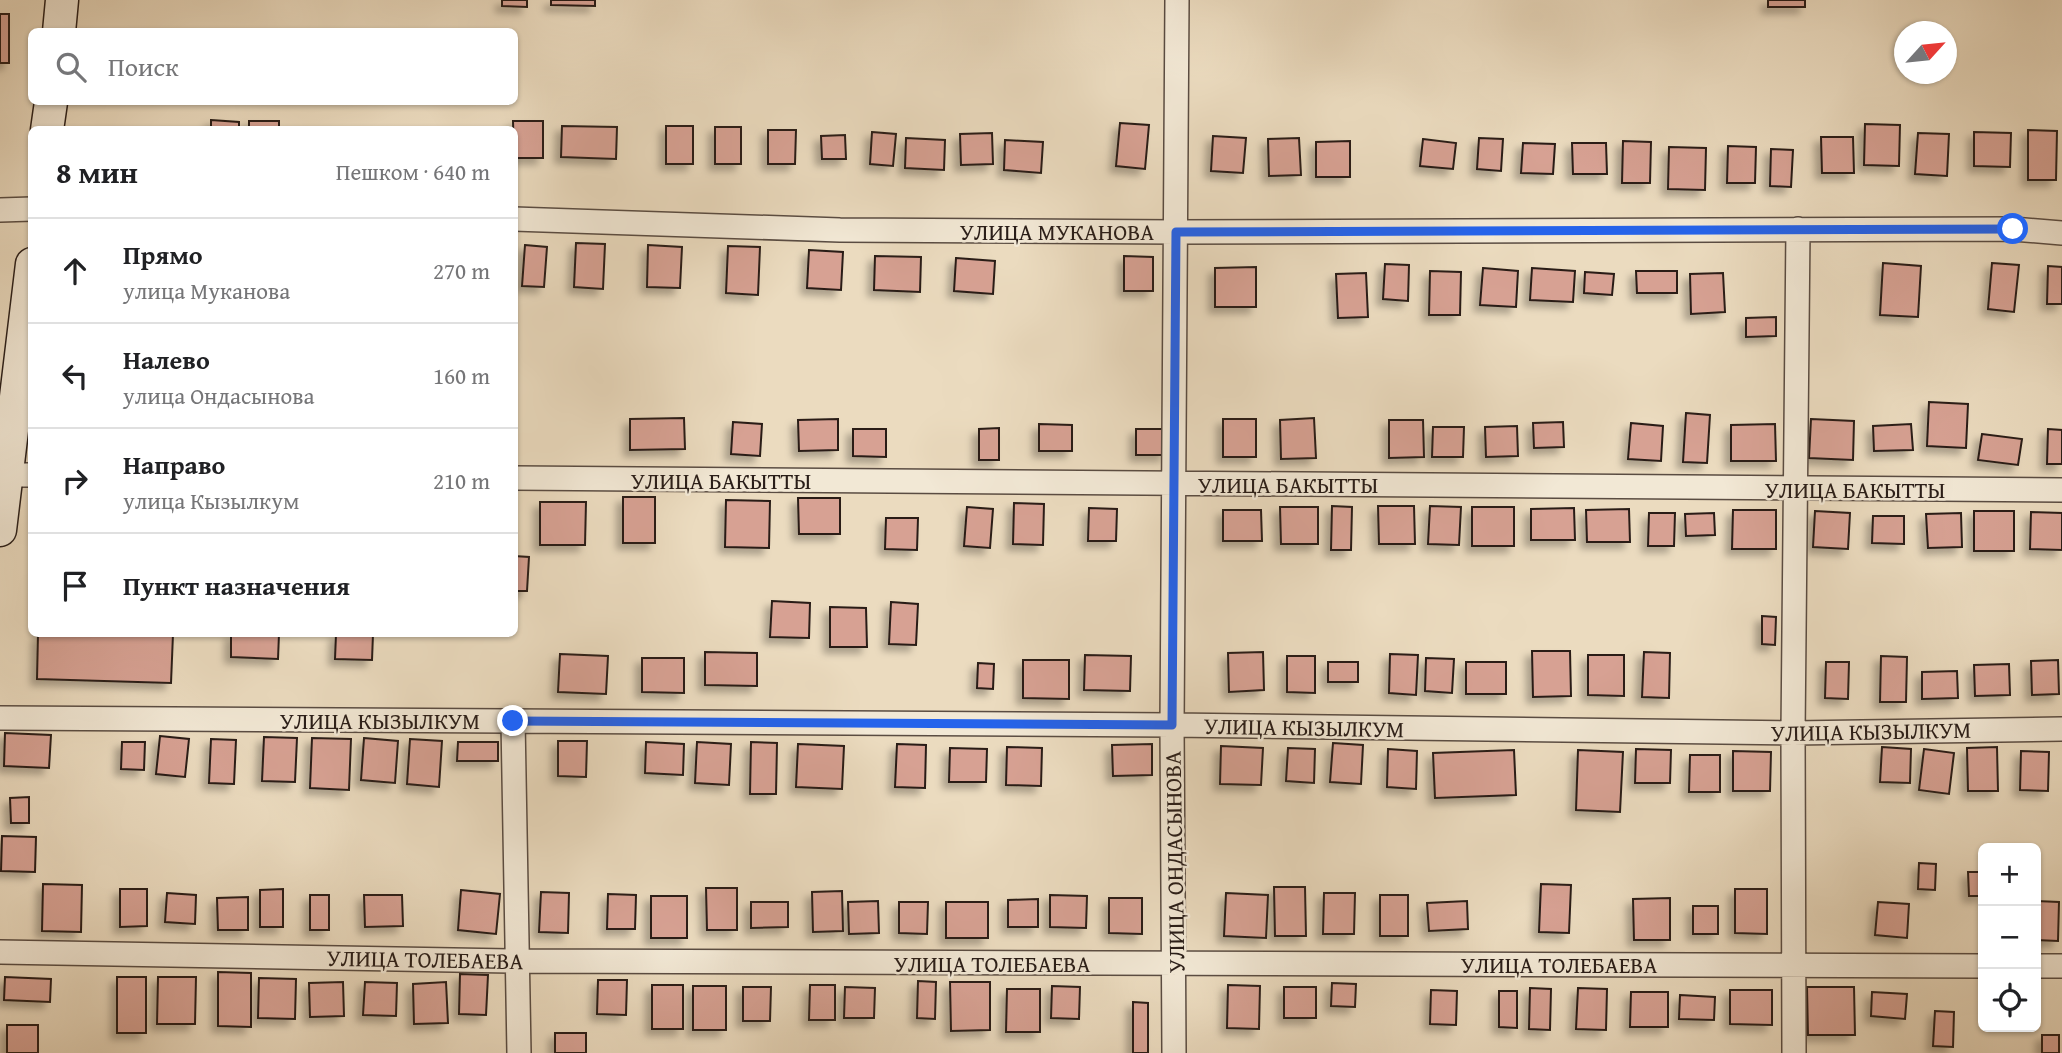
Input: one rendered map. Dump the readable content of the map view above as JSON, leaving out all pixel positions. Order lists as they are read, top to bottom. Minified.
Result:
{"streets":{"street":["УЛИЦА МУКАНОВА","УЛИЦА БАКЫТТЫ","УЛИЦА КЫЗЫЛКУМ","УЛИЦА ОНДАСЫНОВА","УЛИЦА ТОЛЕБАЕВА"]},"crossings":[["УЛИЦА МУКАНОВА","УЛИЦА ОНДАСЫНОВА"],["УЛИЦА БАКЫТТЫ","УЛИЦА ОНДАСЫНОВА"],["УЛИЦА КЫЗЫЛКУМ","УЛИЦА ОНДАСЫНОВА"],["УЛИЦА ОНДАСЫНОВА","УЛИЦА ТОЛЕБАЕВА"]],"north":"top right","page":{"search":"Поиск","heading":["8 мин","Пешком · 640 m"],"list":[["Прямо","улица Муканова","270 m"],["Налево","улица Ондасынова","160 m"],["Направо","улица Кызылкум","210 m"],"Пункт назначения"],"map_buttons":["+","−"]}}
